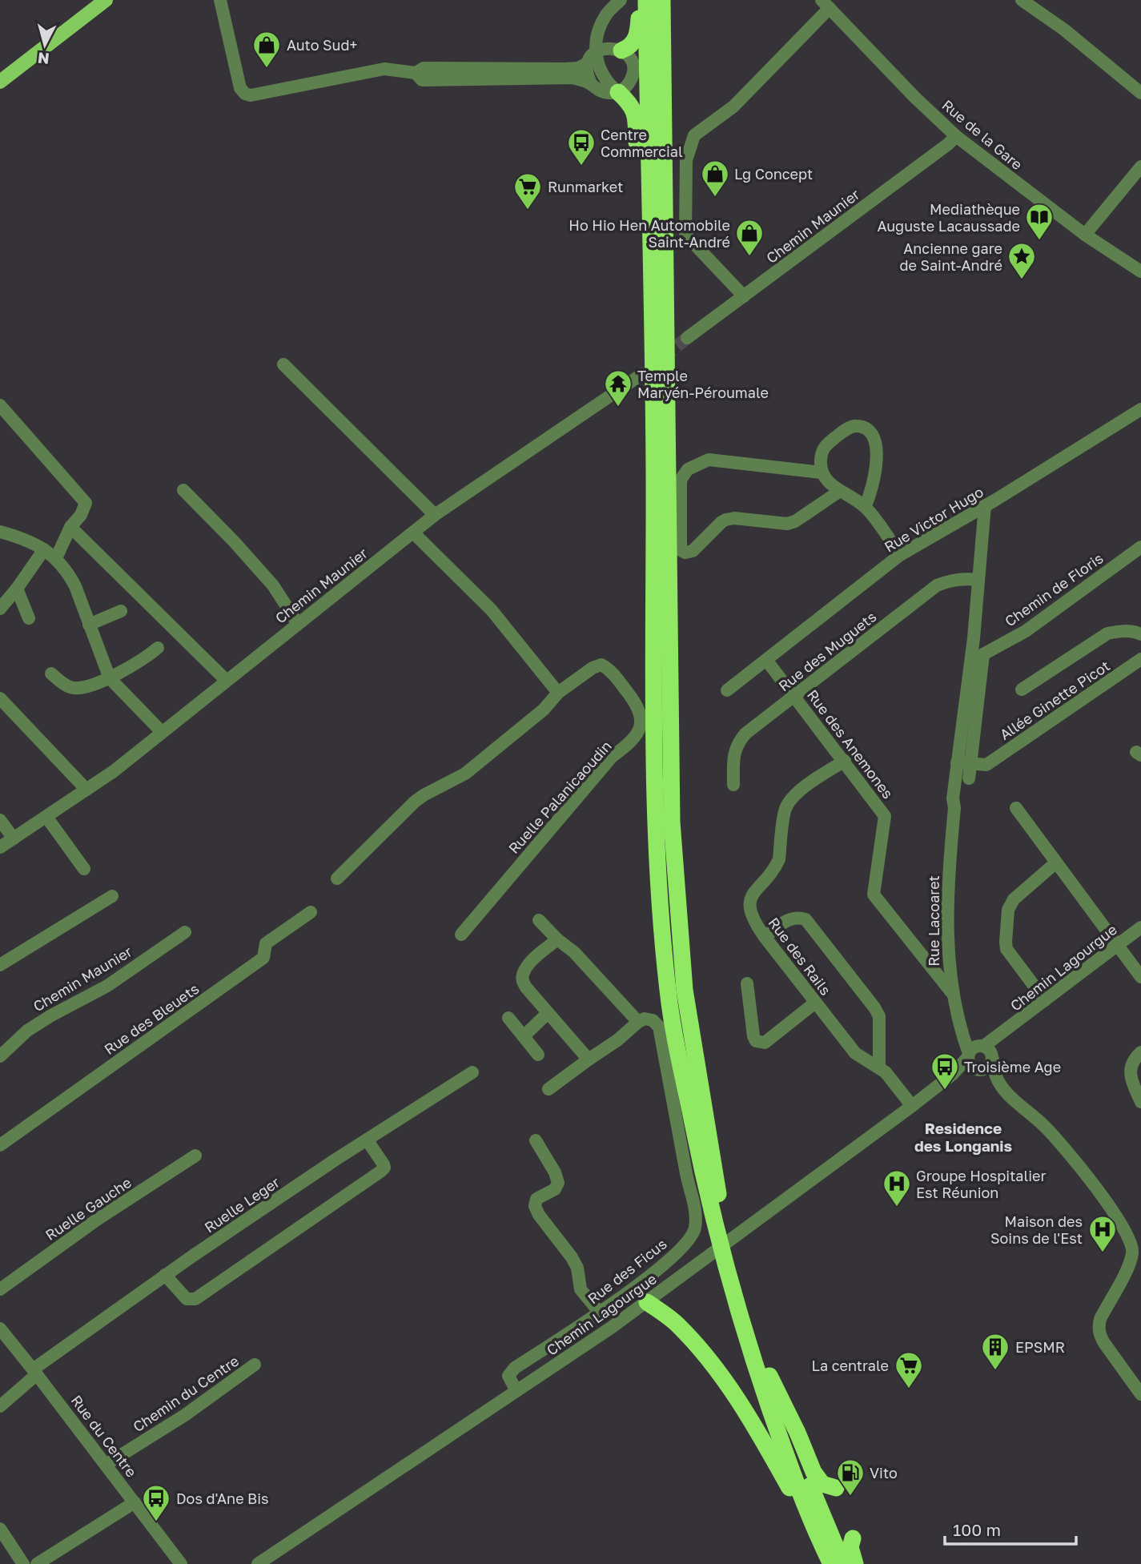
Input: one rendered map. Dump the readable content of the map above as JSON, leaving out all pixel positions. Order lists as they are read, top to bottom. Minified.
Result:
{"streets":{"street":["Rue de la Gare","Chemin Maunier","Rue Victor Hugo","Chemin de Floris","Rue des Muguets","Allée Ginette Picot","Rue des Anemones","Ruelle Palanicaoudin","Rue Lacoaret","Rue des Rails","Chemin Lagourgue","Rue des Bleuets","Ruelle Leger","Ruelle Gauche","Rue des Ficus","Chemin du Centre","Rue du Centre"]},"crossings":[["Rue de la Gare","Chemin Maunier"],["Rue Victor Hugo","Rue des Anemones"],["Rue Victor Hugo","Rue Lacoaret"],["Rue des Muguets","Rue des Anemones"],["Rue des Muguets","Rue Lacoaret"],["Allée Ginette Picot","Rue Lacoaret"],["Rue des Anemones","Rue Lacoaret"],["Rue des Anemones","Rue des Rails"],["Rue Lacoaret","Chemin Lagourgue"],["Rue des Rails","Chemin Lagourgue"],["Chemin Lagourgue","Rue des Ficus"],["Ruelle Leger","Rue du Centre"],["Chemin du Centre","Rue du Centre"]],"districts":["Residence des Longanis"],"places":{"shop":["Auto Sud+","Lg Concept","Ho Hio Hen Automobile Saint-André"],"bus stop":["Centre Commercial","Troisième Age","Dos d'Ane Bis"],"supermarket":["Runmarket","La centrale"],"library":["Mediathèque Auguste Lacaussade"],"place":["Ancienne gare de Saint-André"],"temple":["Temple Maryén-Péroumale"],"hospital":["Groupe Hospitalier Est Réunion","Maison des Soins de l'Est"],"building":["EPSMR"],"fuel station":["Vito"]},"scale_bar":"100 m","north":"bottom"}
